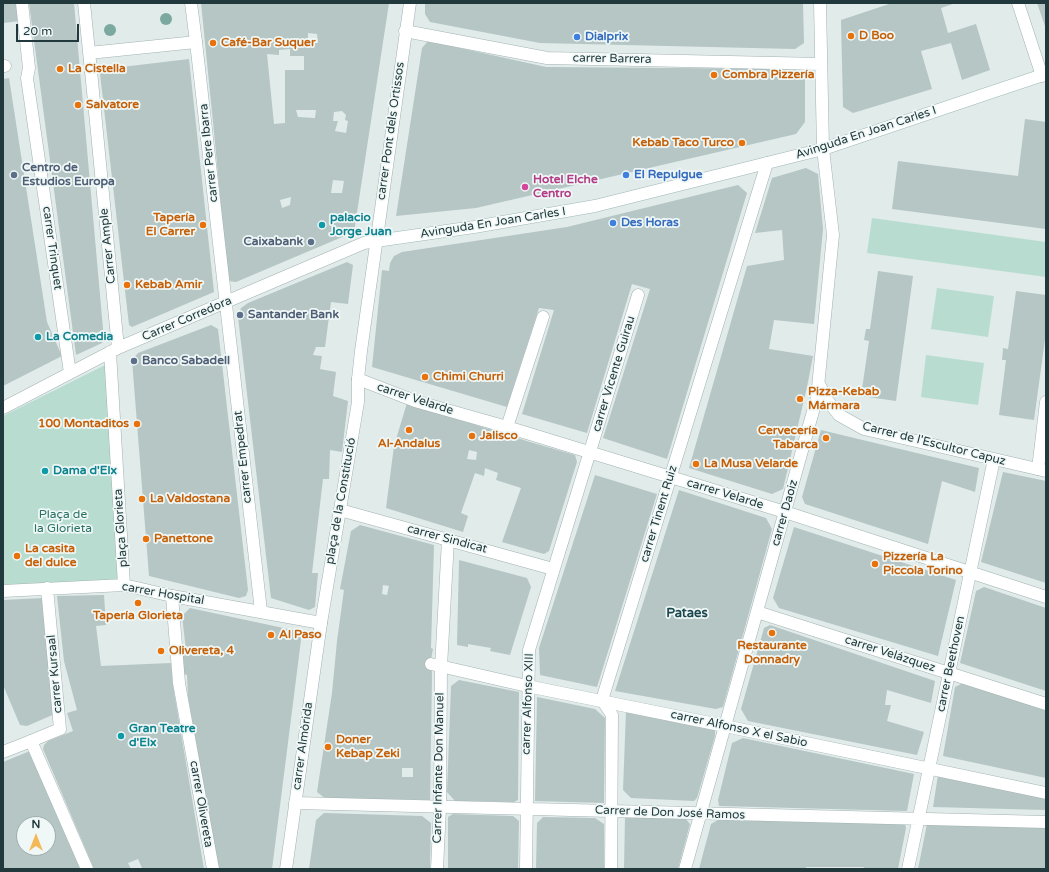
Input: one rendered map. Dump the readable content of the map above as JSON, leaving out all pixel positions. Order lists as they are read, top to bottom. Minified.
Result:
{"streets":{"street":["carrer Barrera","carrer Pont dels Ortissos","Avinguda En Joan Carles I","carrer Pere Ibarra","Carrer Ample","carrer Trinquet","Carrer Corredora","carrer Vicente Guirau","carrer Velarde","Carrer de l'Escultor Capuz","carrer Empedrat","plaça de la Constitució","carrer Daoiz","carrer Tinent Ruiz","plaça Glorieta","carrer Sindicat","carrer Hospital","carrer Velázquez","carrer Beethoven","carrer Kursaal","carrer Alfonso XIII","carrer Alfonso X el Sabio","carrer Almòrida","Carrer Infante Don Manuel","carrer Olivereta","Carrer de Don José Ramos"]},"crossings":[["carrer Barrera","carrer Pont dels Ortissos"],["carrer Barrera","carrer Daoiz"],["carrer Pont dels Ortissos","Avinguda En Joan Carles I"],["carrer Pont dels Ortissos","Carrer Corredora"],["carrer Pont dels Ortissos","carrer Velarde"],["carrer Pont dels Ortissos","plaça de la Constitució"],["Avinguda En Joan Carles I","Carrer Corredora"],["Avinguda En Joan Carles I","carrer Daoiz"],["Avinguda En Joan Carles I","carrer Tinent Ruiz"],["carrer Pere Ibarra","Carrer Corredora"],["carrer Pere Ibarra","carrer Empedrat"],["Carrer Ample","Carrer Corredora"],["Carrer Ample","plaça Glorieta"],["carrer Trinquet","Carrer Corredora"],["Carrer Corredora","carrer Empedrat"],["Carrer Corredora","plaça Glorieta"],["carrer Vicente Guirau","carrer Velarde"],["carrer Vicente Guirau","carrer Alfonso XIII"],["carrer Velarde","plaça de la Constitució"],["carrer Velarde","carrer Daoiz"],["carrer Velarde","carrer Tinent Ruiz"],["carrer Velarde","carrer Beethoven"],["carrer Velarde","carrer Alfonso XIII"],["Carrer de l'Escultor Capuz","carrer Daoiz"],["Carrer de l'Escultor Capuz","carrer Beethoven"],["carrer Empedrat","carrer Hospital"],["plaça de la Constitució","carrer Sindicat"],["plaça de la Constitució","carrer Hospital"],["plaça de la Constitució","carrer Almòrida"],["carrer Daoiz","carrer Velázquez"],["carrer Daoiz","carrer Alfonso X el Sabio"],["carrer Daoiz","Carrer de Don José Ramos"],["carrer Tinent Ruiz","carrer Alfonso X el Sabio"],["plaça Glorieta","carrer Hospital"],["carrer Sindicat","carrer Alfonso XIII"],["carrer Sindicat","Carrer Infante Don Manuel"],["carrer Hospital","carrer Kursaal"],["carrer Hospital","carrer Almòrida"],["carrer Hospital","carrer Olivereta"],["carrer Velázquez","carrer Beethoven"],["carrer Beethoven","carrer Alfonso X el Sabio"],["carrer Beethoven","Carrer de Don José Ramos"],["carrer Alfonso XIII","carrer Alfonso X el Sabio"],["carrer Alfonso XIII","Carrer de Don José Ramos"],["carrer Alfonso X el Sabio","Carrer Infante Don Manuel"],["carrer Almòrida","Carrer de Don José Ramos"],["Carrer Infante Don Manuel","Carrer de Don José Ramos"]],"districts":["Pataes"],"parks":["Plaça de la Glorieta"],"places":["D Boo","Dialprix","Café-Bar Suquer","La Cistella","Combra Pizzería","Salvatore","Kebab Taco Turco","Centro de Estudios Europa","El Repulgue","Hotel Elche Centro","Des Horas","Tapería El Carrer","palacio Jorge Juan","Caixabank","Kebab Amir","Santander Bank","La Comedia","Banco Sabadell","Chimi Churri","Pizza-Kebab Mármara","100 Montaditos","Al-Andalus","Jalisco","Cervecería Tabarca","La Musa Velarde","Dama d'Elx","La Valdostana","Panettone","La casita del dulce","Pizzería La Piccola Torino","Tapería Glorieta","Restaurante Donnadry","Al Paso","Olivereta, 4","Gran Teatre d'Elx","Doner Kebap Zeki"],"scale_bar":"20 m","north":"top"}
